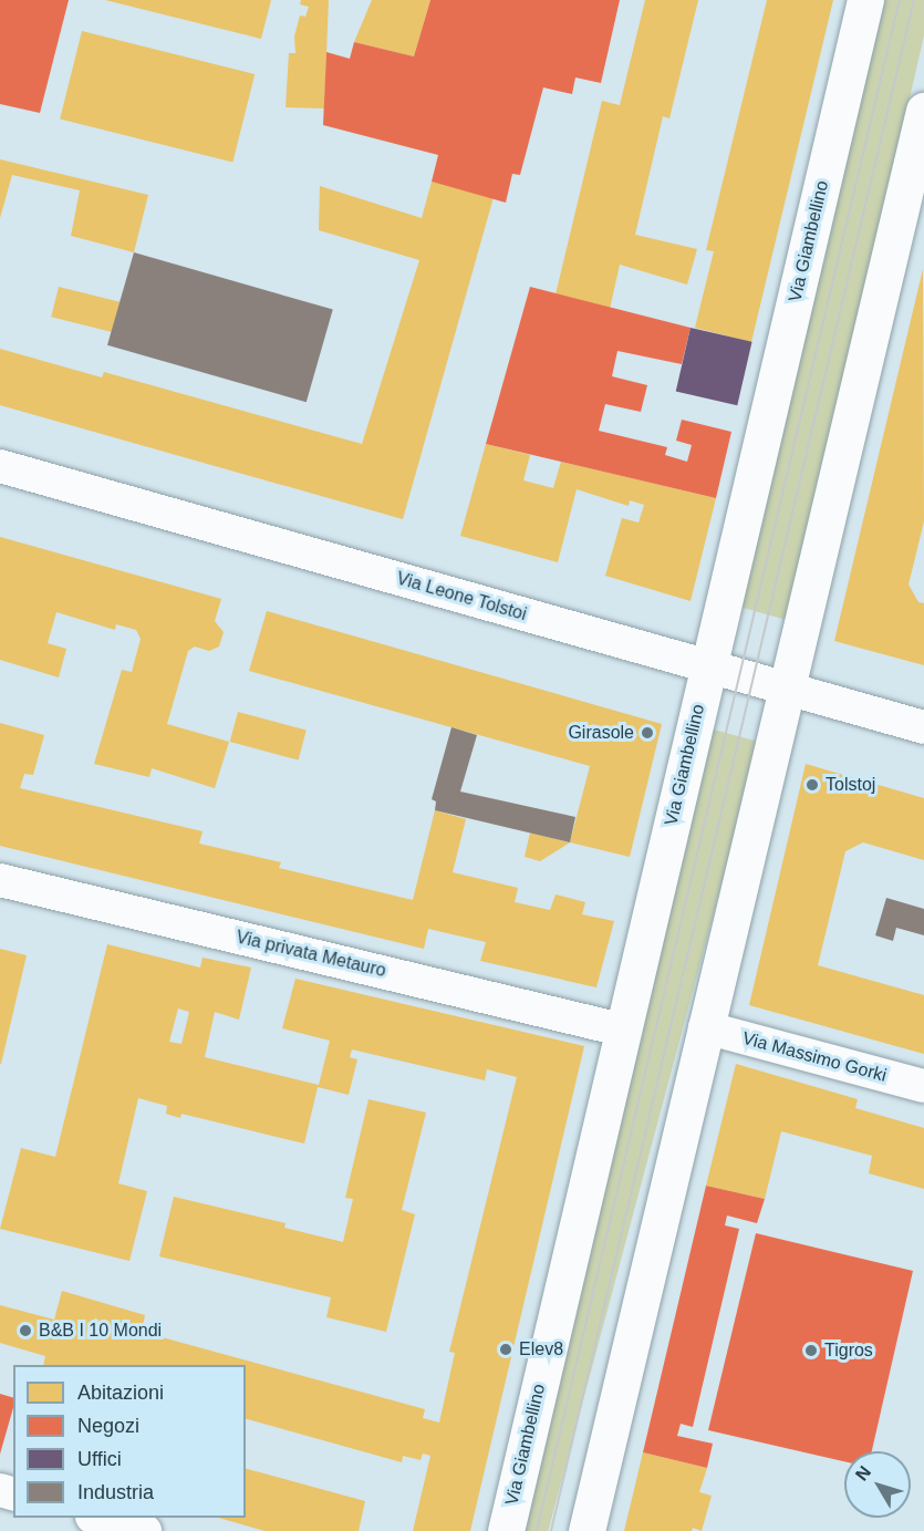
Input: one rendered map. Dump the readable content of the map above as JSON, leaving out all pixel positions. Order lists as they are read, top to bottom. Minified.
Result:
{"streets":{"street":["Via Giambellino","Via Leone Tolstoi","Via privata Metauro","Via Massimo Gorki"]},"crossings":[["Via Giambellino","Via Leone Tolstoi"],["Via Giambellino","Via privata Metauro"]],"places":["Girasole","Tolstoj","B&B I 10 Mondi","Elev8","Tigros"],"legend":["Abitazioni","Negozi","Uffici","Industria"],"north":"top left"}
